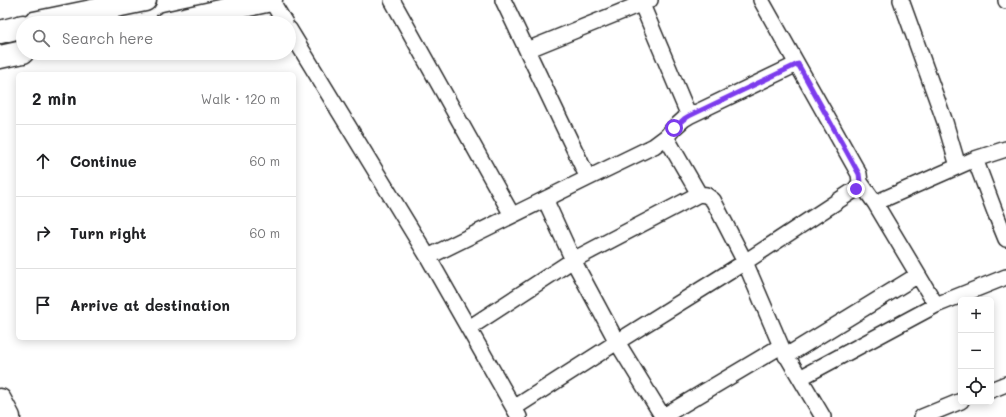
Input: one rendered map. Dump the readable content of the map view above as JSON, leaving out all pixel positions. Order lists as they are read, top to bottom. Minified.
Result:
{"page":{"search":"Search here","heading":["2 min","Walk · 120 m"],"list":[["Continue","60 m"],["Turn right","60 m"],"Arrive at destination"],"map_buttons":["+","−"]}}
